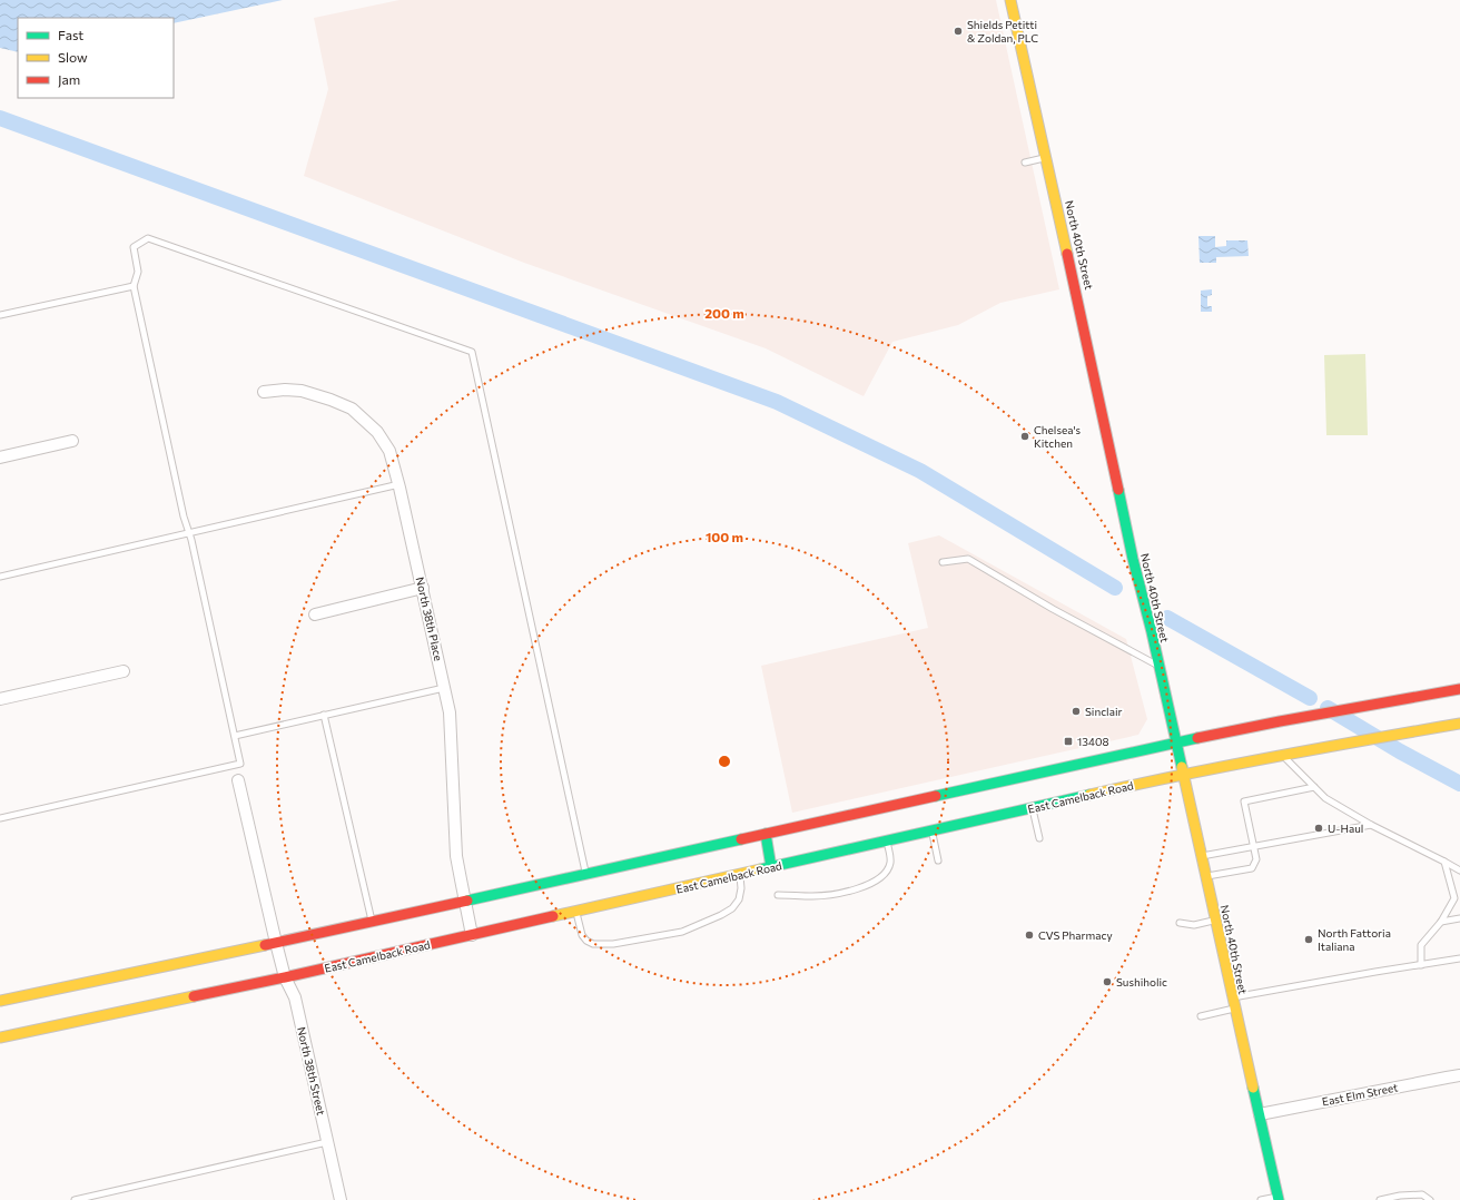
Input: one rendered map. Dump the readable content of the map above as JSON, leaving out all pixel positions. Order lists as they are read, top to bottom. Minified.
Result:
{"streets":{"main road":["North 40th Street","East Camelback Road"],"street":["North 38th Place","North 38th Street","East Elm Street"]},"crossings":[["North 40th Street","East Camelback Road"],["North 40th Street","East Elm Street"],["North 38th Place","East Camelback Road"],["East Camelback Road","North 38th Street"]],"places":{"other":["Shields Petitti & Zoldan, PLC","Chelsea's Kitchen","Sinclair","U-Haul","CVS Pharmacy","North Fattoria Italiana","Sushiholic"],"transit":["13408"]},"legend":["Fast","Slow","Jam"],"rings":["200 m","100 m"]}
